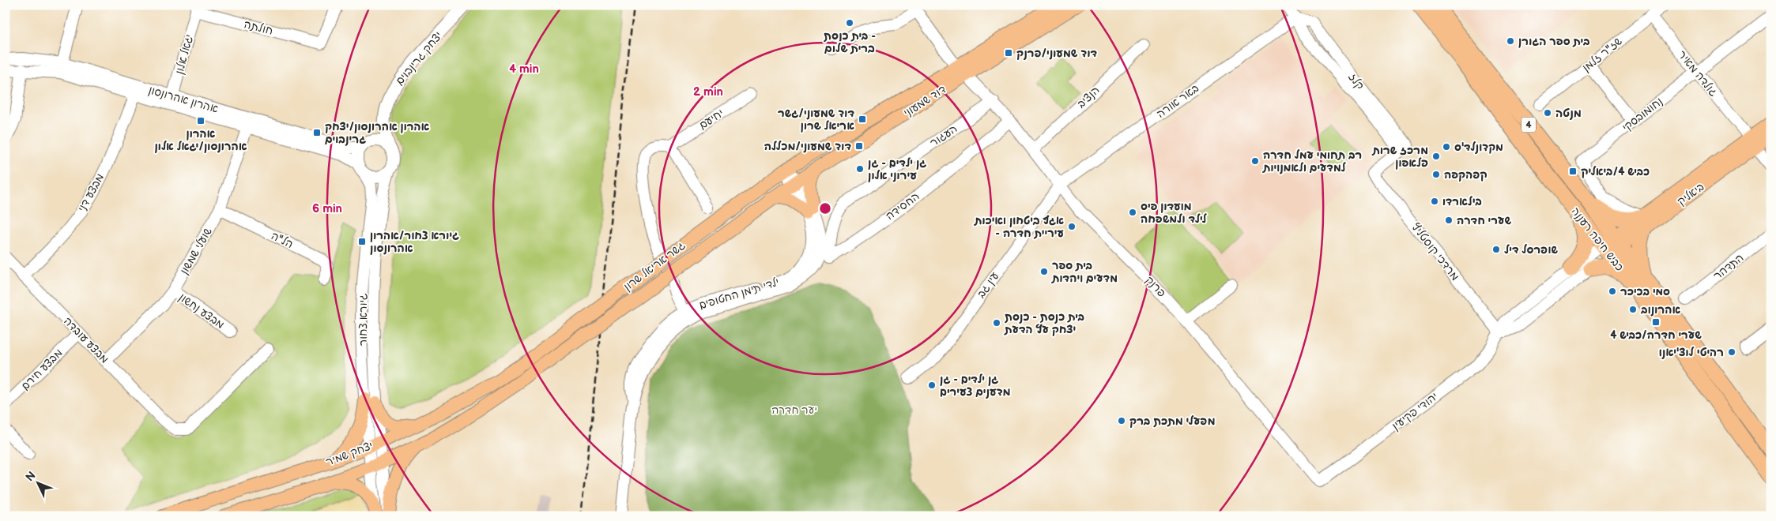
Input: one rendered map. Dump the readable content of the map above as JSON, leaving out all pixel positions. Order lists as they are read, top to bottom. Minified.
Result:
{"streets":{"highway":["4","כביש חיפה רעננה"],"main road":["דוד שמעוני","ביאליק","גשר אריאל שרון","יצחק שמיר"],"street":["חולתה","יגאל אלון","שז\"ר זלמן","יצחק גרינבוים","גולדה מאיר","קלז","הנציב","אהרון אהרונסון","באר אורה","נחומובסקי","יחיעם","העגור","מבצע דני","החסידה","הל\"ה","שועלי שמשון","מרדכי קוסטליץ","התדהר","עין גב","פרנק","ילדי תימן החטופים","מבצע נחשון","גיורא צחור","מבצע עובדה","מבצע חירם","יהודי פקיעין"]},"crossings":[["חולתה","יגאל אלון"],["יגאל אלון","אהרון אהרונסון"],["שז\"ר זלמן","גולדה מאיר"],["יצחק גרינבוים","אהרון אהרונסון"],["יצחק גרינבוים","גיורא צחור"],["גולדה מאיר","נחומובסקי"],["גולדה מאיר","ביאליק"],["קלז","באר אורה"],["קלז","מרדכי קוסטליץ"],["הנציב","פרנק"],["אהרון אהרונסון","מבצע דני"],["אהרון אהרונסון","שועלי שמשון"],["אהרון אהרונסון","גיורא צחור"],["דוד שמעוני","גשר אריאל שרון"],["דוד שמעוני","פרנק"],["דוד שמעוני","ילדי תימן החטופים"],["באר אורה","עין גב"],["באר אורה","פרנק"],["נחומובסקי","ביאליק"],["יחיעם","ילדי תימן החטופים"],["העגור","החסידה"],["העגור","פרנק"],["מבצע דני","מבצע עובדה"],["ביאליק","כביש חיפה רעננה"],["ביאליק","יהודי פקיעין"],["החסידה","פרנק"],["כביש חיפה רעננה","יהודי פקיעין"],["הל\"ה","שועלי שמשון"],["שועלי שמשון","מבצע נחשון"],["שועלי שמשון","מבצע עובדה"],["מרדכי קוסטליץ","יהודי פקיעין"],["גשר אריאל שרון","ילדי תימן החטופים"],["גשר אריאל שרון","יצחק שמיר"],["עין גב","פרנק"],["פרנק","יהודי פקיעין"],["גיורא צחור","יצחק שמיר"],["מבצע עובדה","מבצע חירם"]],"parks":["יער חדרה"],"places":{"other":["בית כנסת - ברית שלום","בית ספר הגורן","מנטה","מקדונלד'ס","מרכז שרות פלאפון","רב תחומי עמל חדרה למדעים ולאמנויות","גן ילדים - גן עירוני אלון","קפהקפה","בילארדו","מועדון פיס לילד ולמשפחה","שערי חדרה","אגף ביטחון ואיכות - עיריית חדרה","שופרסל דיל","בית ספר מדעים ויהדות","סמי בכיכר","אהרונוב","בית כנסת - כנסת יצחק עץ הדעת","רהיטי לוצ'יאנו","גן ילדים - גן מדענים צעירים","מפעלי מתכת ברק"],"transit":["דוד שמעוני/פרנק","דוד שמעוני/גשר אריאל שרון","אהרון אהרונסון/יגאל אלון","אהרון אהרונסון/יצחק גרינבוים","דוד שמעוני/מכללה","כביש 4/ביאליק","גיורא צחור/אהרון אהרונסון","שערי חדרה/כביש 4"]},"north":"top left","rings":["4 min","2 min","6 min"]}
